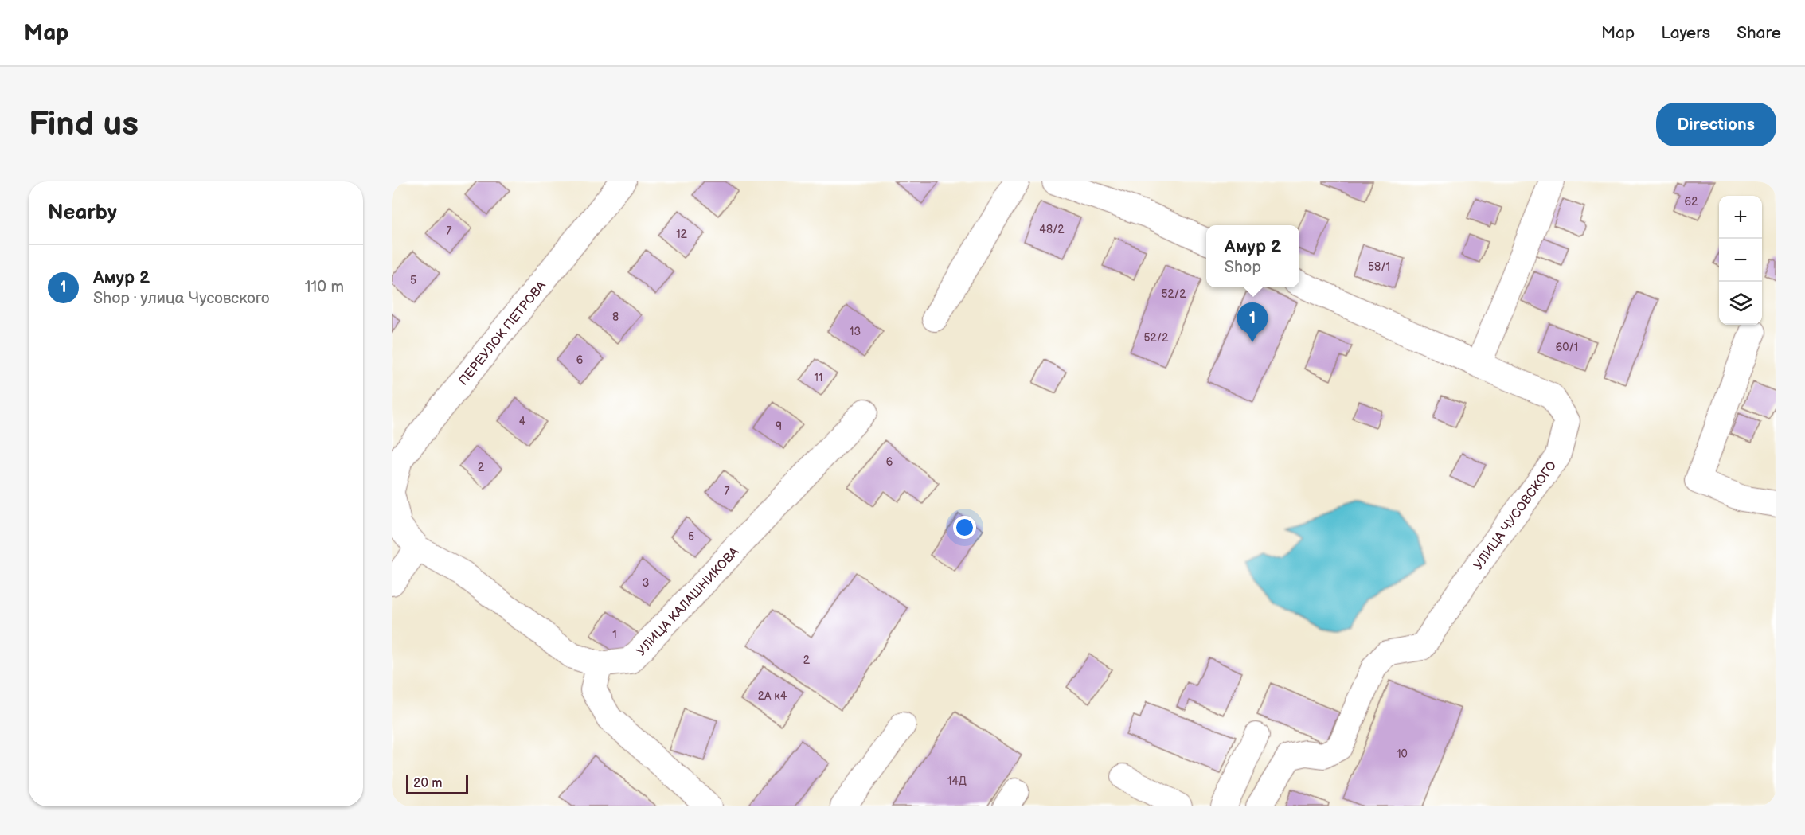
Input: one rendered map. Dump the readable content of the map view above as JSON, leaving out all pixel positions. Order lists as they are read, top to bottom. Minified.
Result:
{"streets":{"street":["ПЕРЕУЛОК ПЕТРОВА","УЛИЦА ЧУСОВСКОГО","УЛИЦА КАЛАШНИКОВА"]},"crossings":[["ПЕРЕУЛОК ПЕТРОВА","УЛИЦА КАЛАШНИКОВА"]],"house_numbers":["62","48/2","7","12","58/1","5","52/2","8","13","52/2","60/1","6","11","4","9","6","2","7","5","3","1","2","2А к4","10","14Д"],"scale_bar":"20 m","page":{"header":"Map","nav":["Map","Layers","Share"],"buttons":"Directions","title":"Find us","heading":"Nearby","map_buttons":["+","−"],"popup":["Амур 2","Shop"],"list":[{"mark":"1","name":"Амур 2","note":"Shop · улица Чусовского","value":"110 m"}],"pins":"1","scale":"20 m"}}
